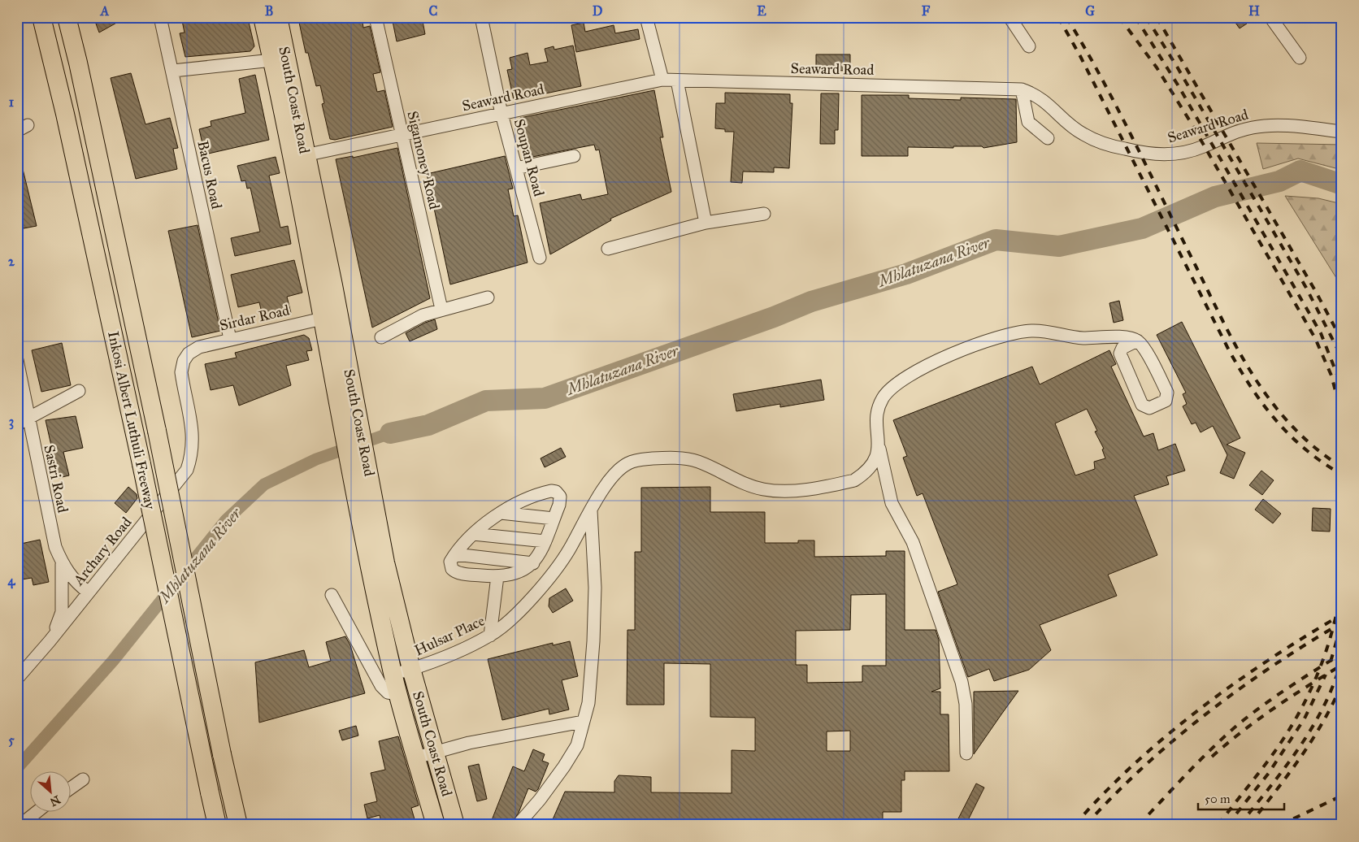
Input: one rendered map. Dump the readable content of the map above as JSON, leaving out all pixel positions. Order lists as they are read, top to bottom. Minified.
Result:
{"streets":{"highway":["South Coast Road","Inkosi Albert Luthuli Freeway"],"street":["Seaward Road","Soupan Road","Sigamoney Road","Bacus Road","Sirdar Road","Sastri Road","Archary Road","Hulsar Place"]},"crossings":[["Seaward Road","South Coast Road"],["Seaward Road","Soupan Road"],["Seaward Road","Sigamoney Road"],["South Coast Road","Sirdar Road"],["South Coast Road","Hulsar Place"],["Bacus Road","Sirdar Road"],["Sirdar Road","Archary Road"],["Sastri Road","Archary Road"]],"water":["Mhlatuzana River"],"scale_bar":"50 m","north":"bottom right","grid":{"columns":["A","B","C","D","E","F","G","H"],"rows":["1","2","3","4","5"]}}
